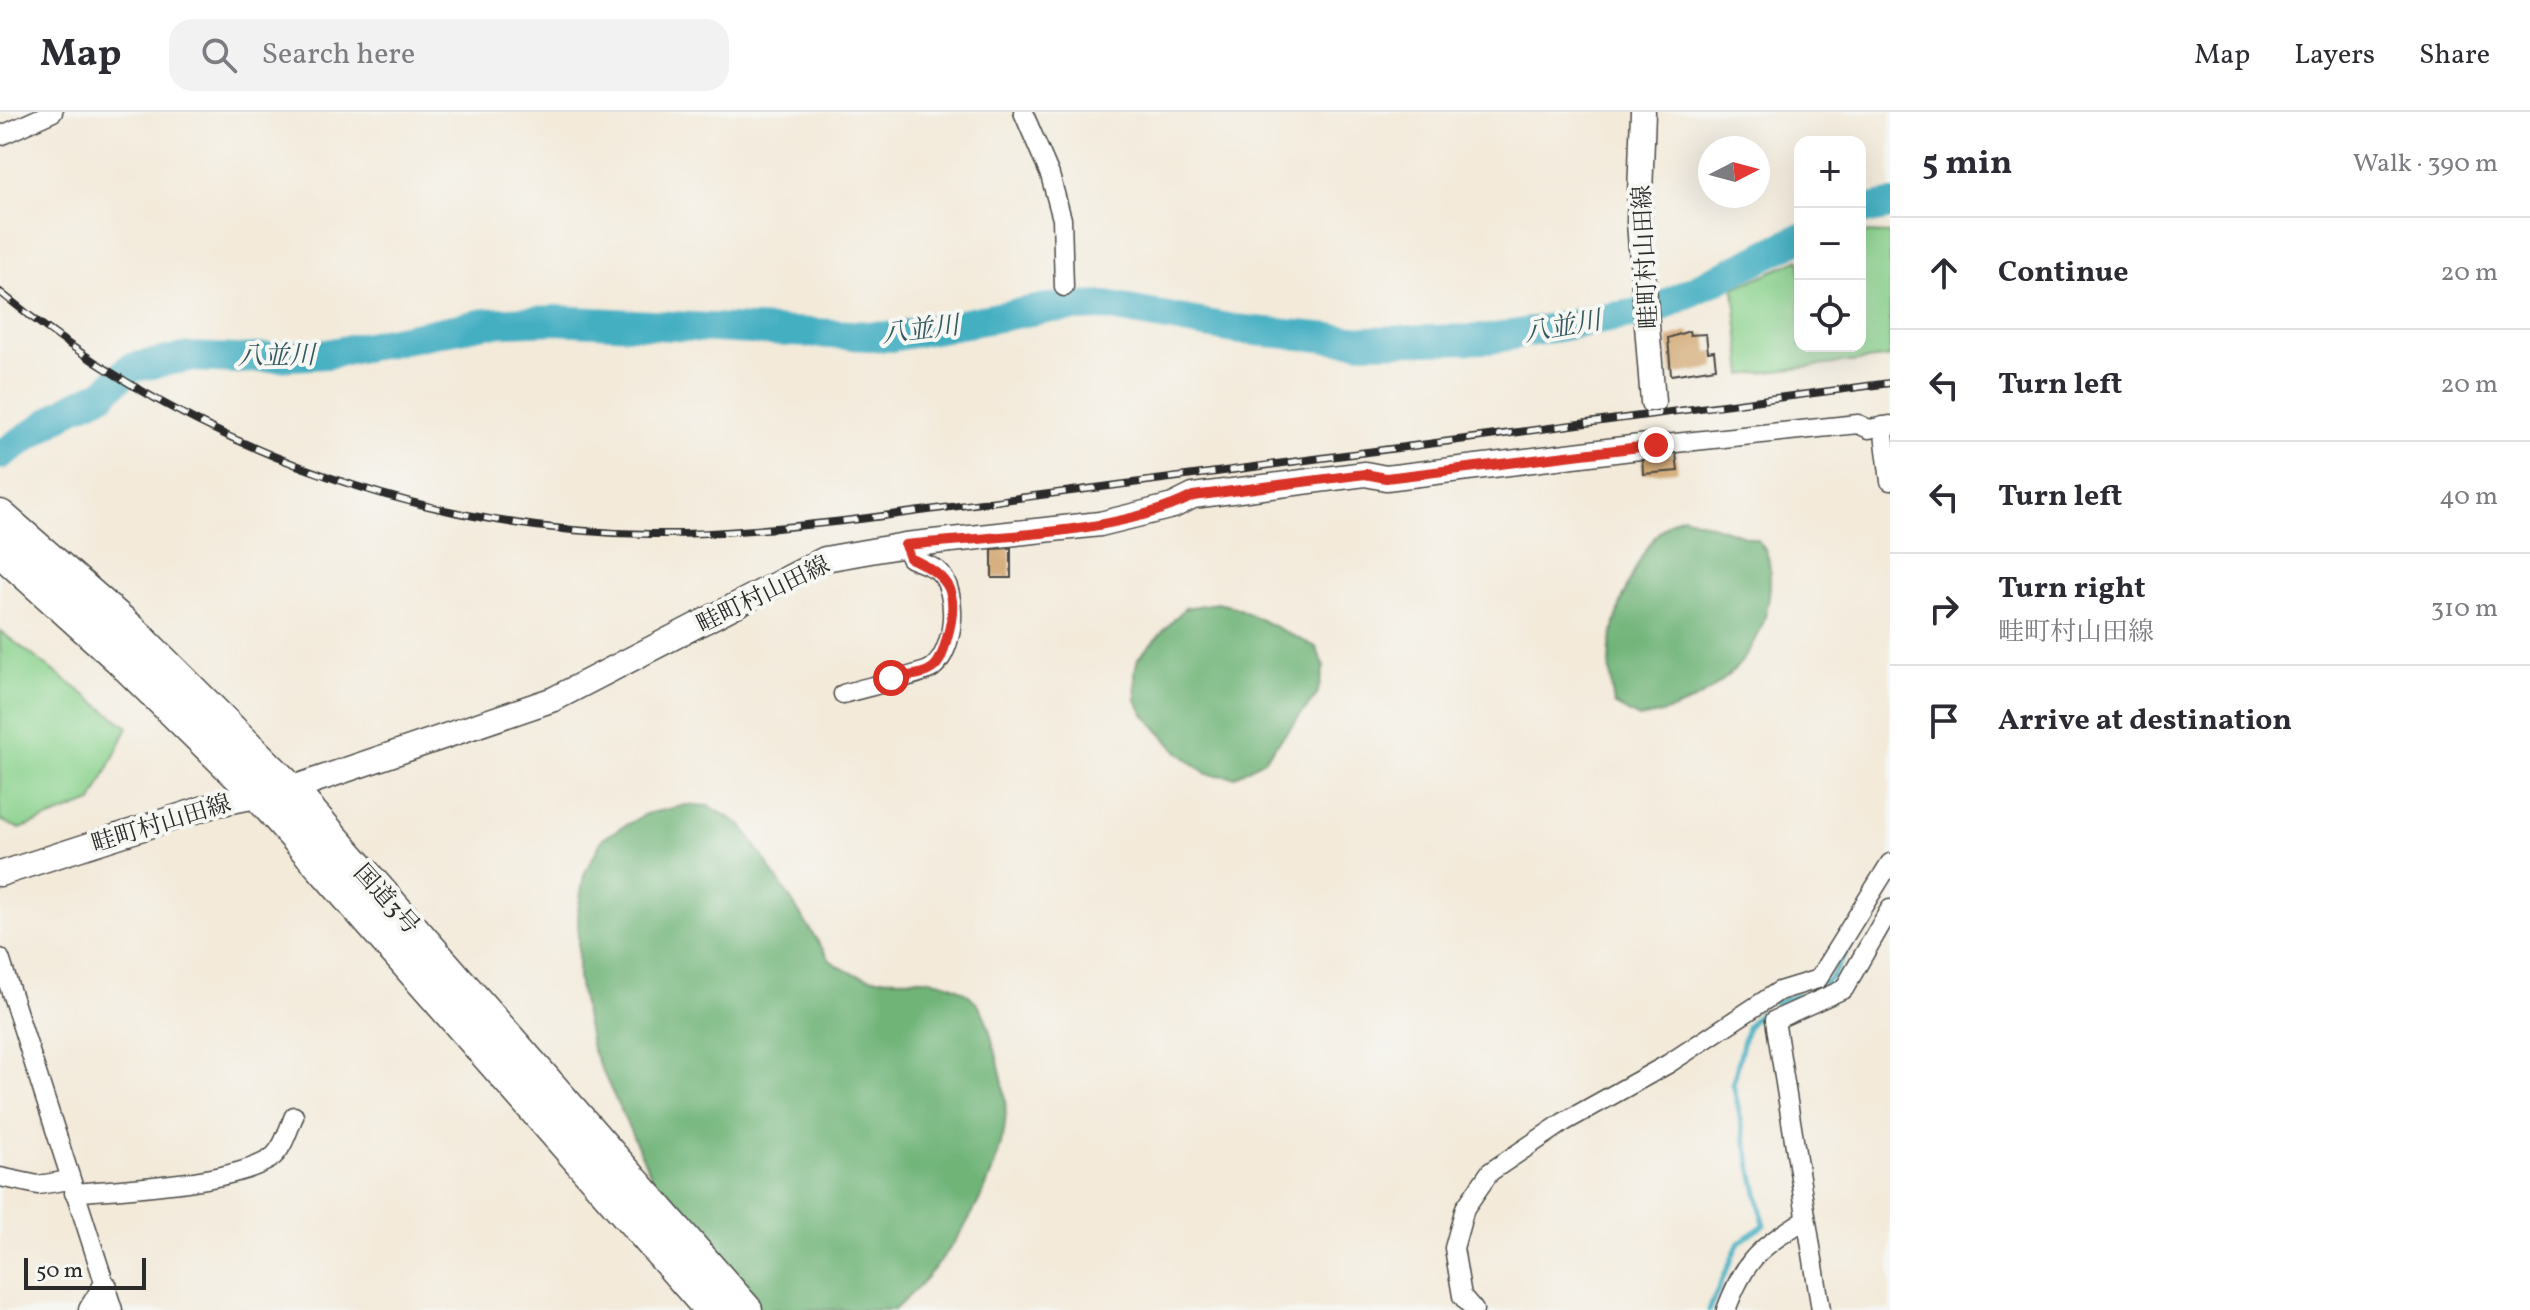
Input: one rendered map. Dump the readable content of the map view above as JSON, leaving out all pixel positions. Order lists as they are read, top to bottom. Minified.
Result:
{"streets":{"highway":["国道3号"],"main road":["畦町村山田線"]},"crossings":[["畦町村山田線","国道3号"]],"water":["八並川"],"scale_bar":"50 m","north":"right","page":{"header":"Map","search":"Search here","nav":["Map","Layers","Share"],"heading":["5 min","Walk · 390 m"],"map_buttons":["+","−"],"list":[["Continue","20 m"],["Turn left","20 m"],["Turn left","40 m"],["Turn right","畦町村山田線","310 m"],"Arrive at destination"],"scale":"50 m"}}
